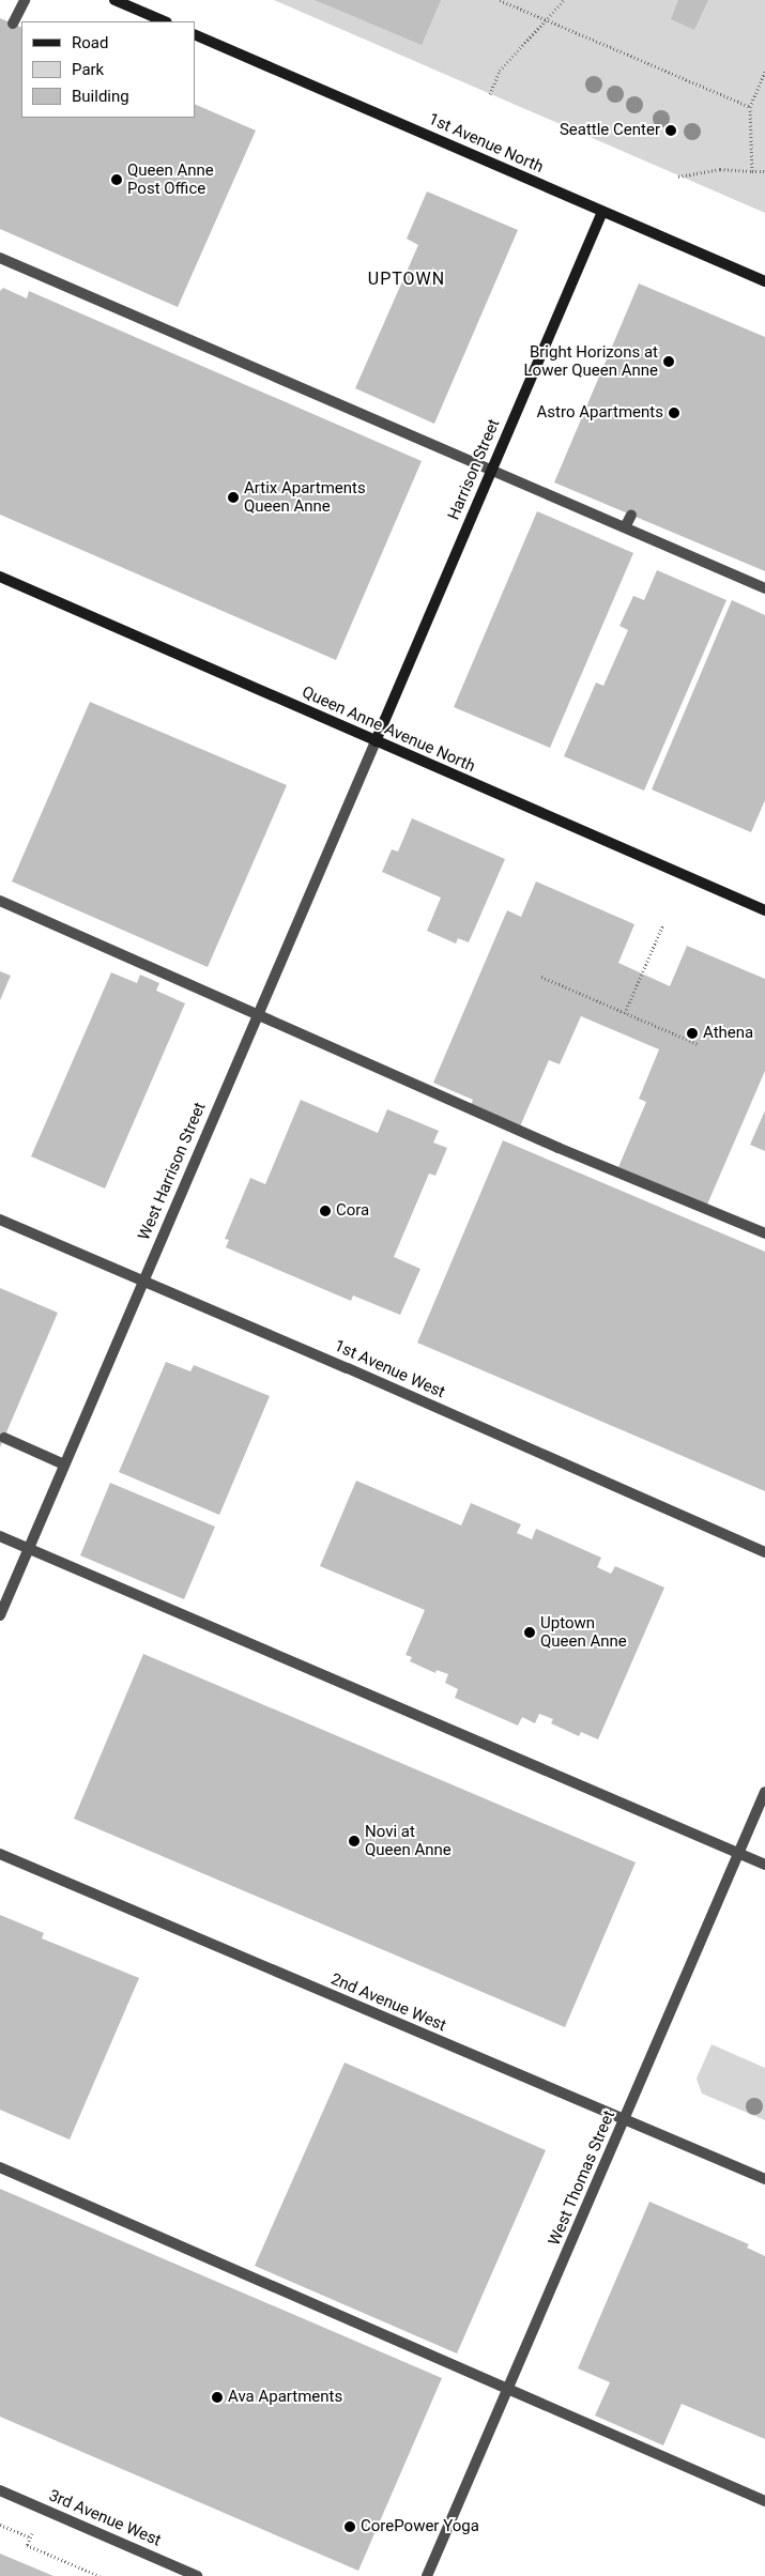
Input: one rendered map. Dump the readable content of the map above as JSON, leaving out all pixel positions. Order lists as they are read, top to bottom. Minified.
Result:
{"streets":{"main road":["1st Avenue North","Harrison Street","Queen Anne Avenue North"],"street":["West Harrison Street","1st Avenue West","2nd Avenue West","West Thomas Street","3rd Avenue West"]},"crossings":[["1st Avenue North","Harrison Street"],["Harrison Street","Queen Anne Avenue North"],["Harrison Street","West Harrison Street"],["Queen Anne Avenue North","West Harrison Street"],["West Harrison Street","1st Avenue West"],["2nd Avenue West","West Thomas Street"]],"districts":["UPTOWN"],"places":["Seattle Center","Queen Anne Post Office","Bright Horizons at Lower Queen Anne","Astro Apartments","Artix Apartments Queen Anne","Athena","Cora","Uptown Queen Anne","Novi at Queen Anne","Ava Apartments","CorePower Yoga"],"legend":["Road","Park","Building"]}
